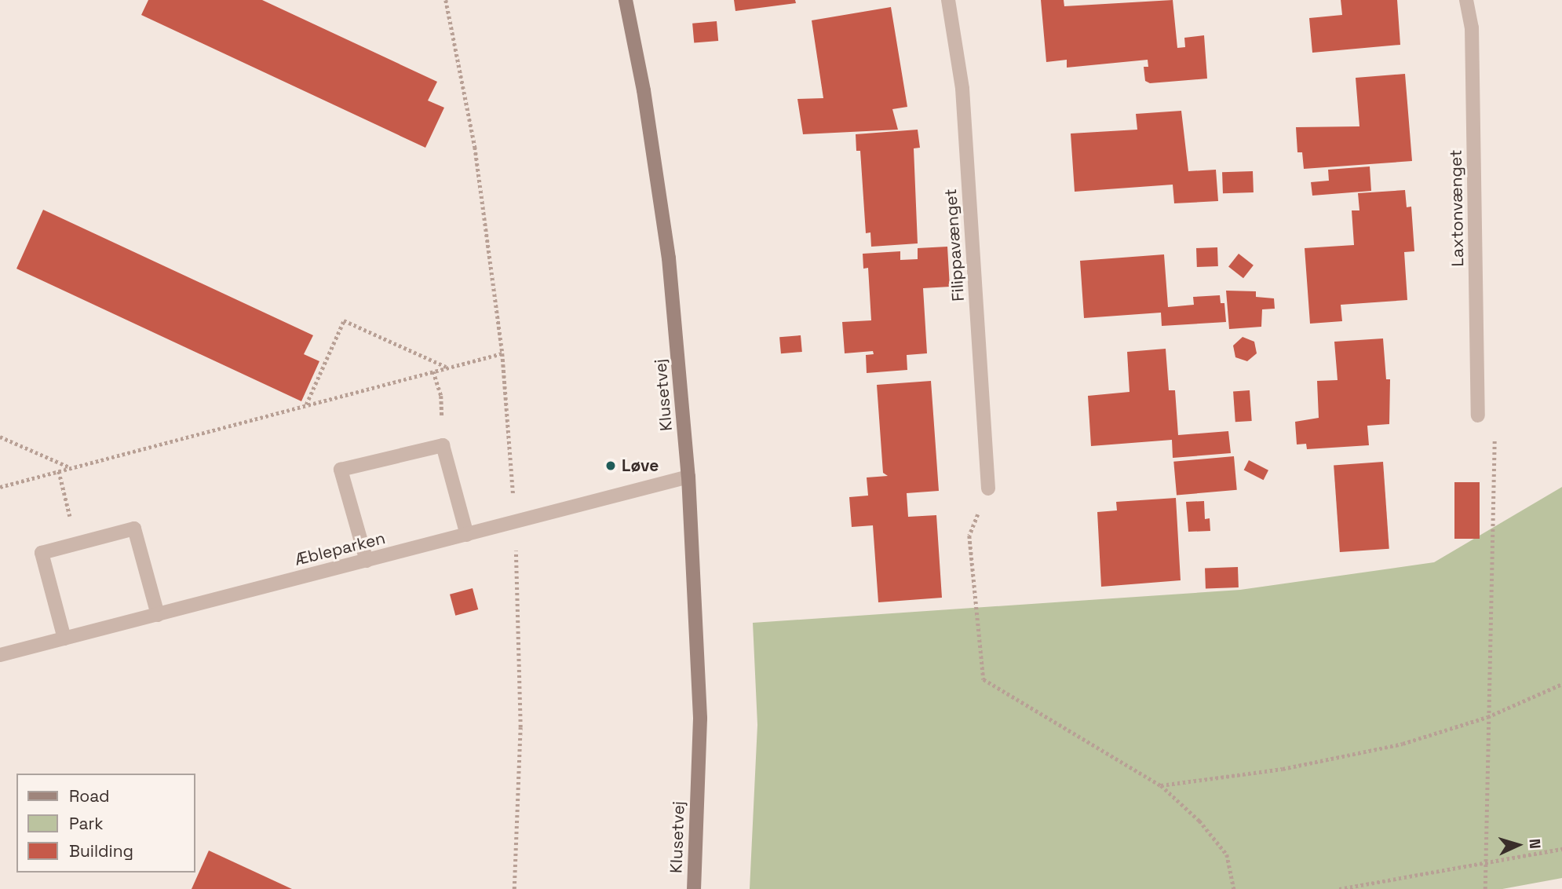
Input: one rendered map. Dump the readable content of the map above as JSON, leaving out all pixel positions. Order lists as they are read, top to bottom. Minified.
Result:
{"streets":{"street":["Laxtonvænget","Filippavænget","Klusetvej","Æbleparken"]},"crossings":[["Klusetvej","Æbleparken"]],"places":["Løve"],"legend":["Road","Park","Building"],"north":"right"}
